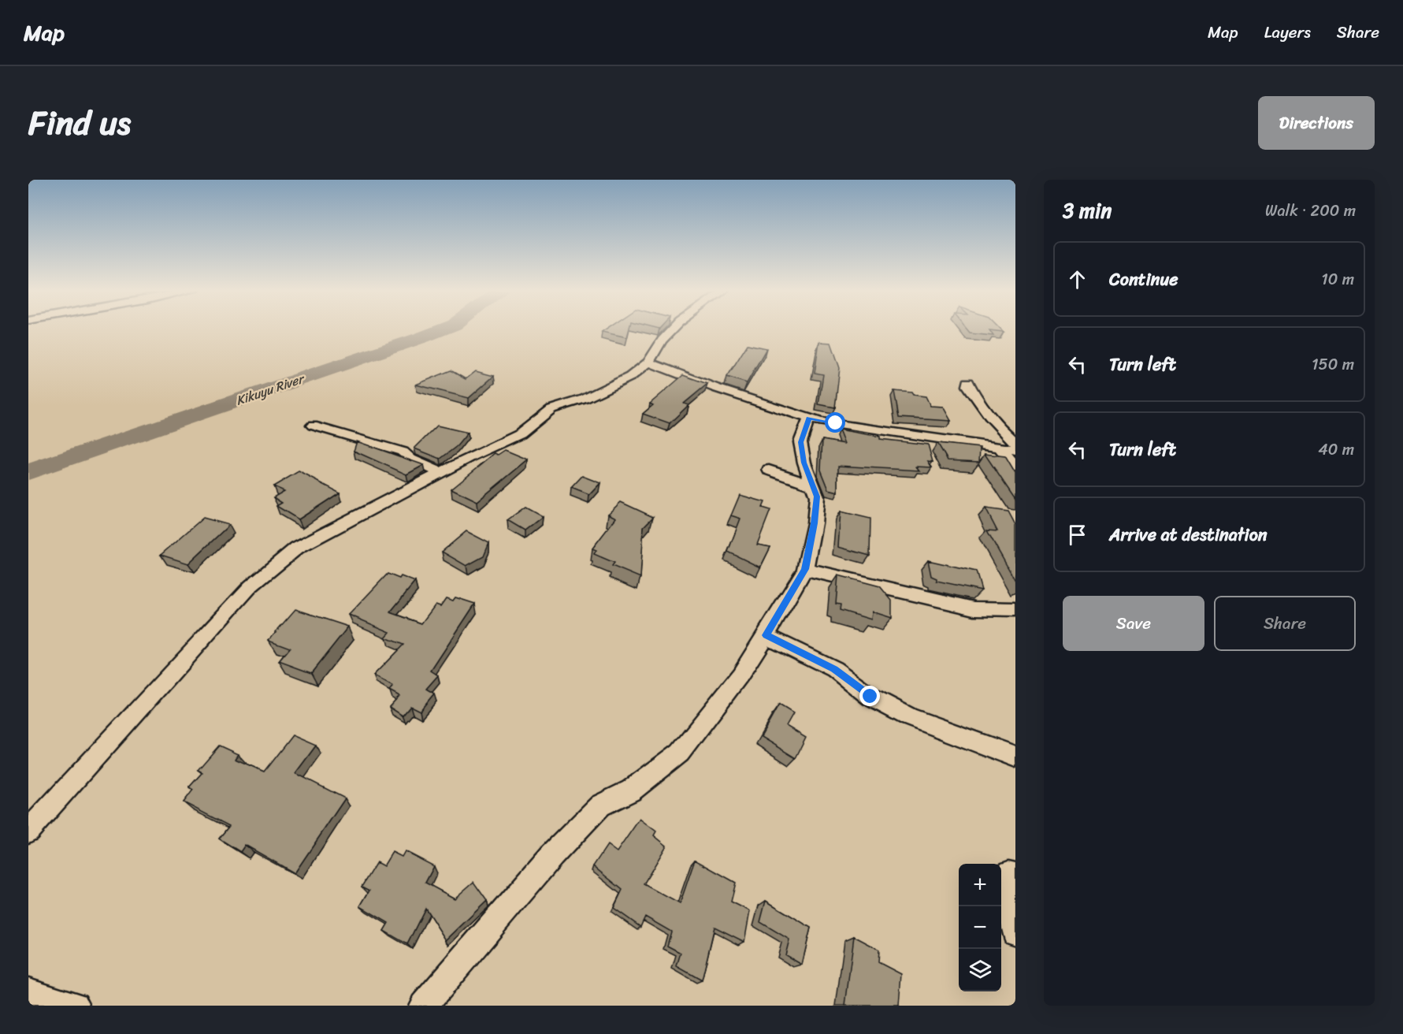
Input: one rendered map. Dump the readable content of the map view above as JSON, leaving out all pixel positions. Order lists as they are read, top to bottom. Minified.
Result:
{"water":["Kikuyu River"],"page":{"header":"Map","nav":["Map","Layers","Share"],"title":"Find us","buttons":["Directions",["Save","Share"]],"heading":["3 min","Walk · 200 m"],"list":[["Continue","10 m"],["Turn left","150 m"],["Turn left","40 m"],"Arrive at destination"],"map_buttons":["+","−"]}}
